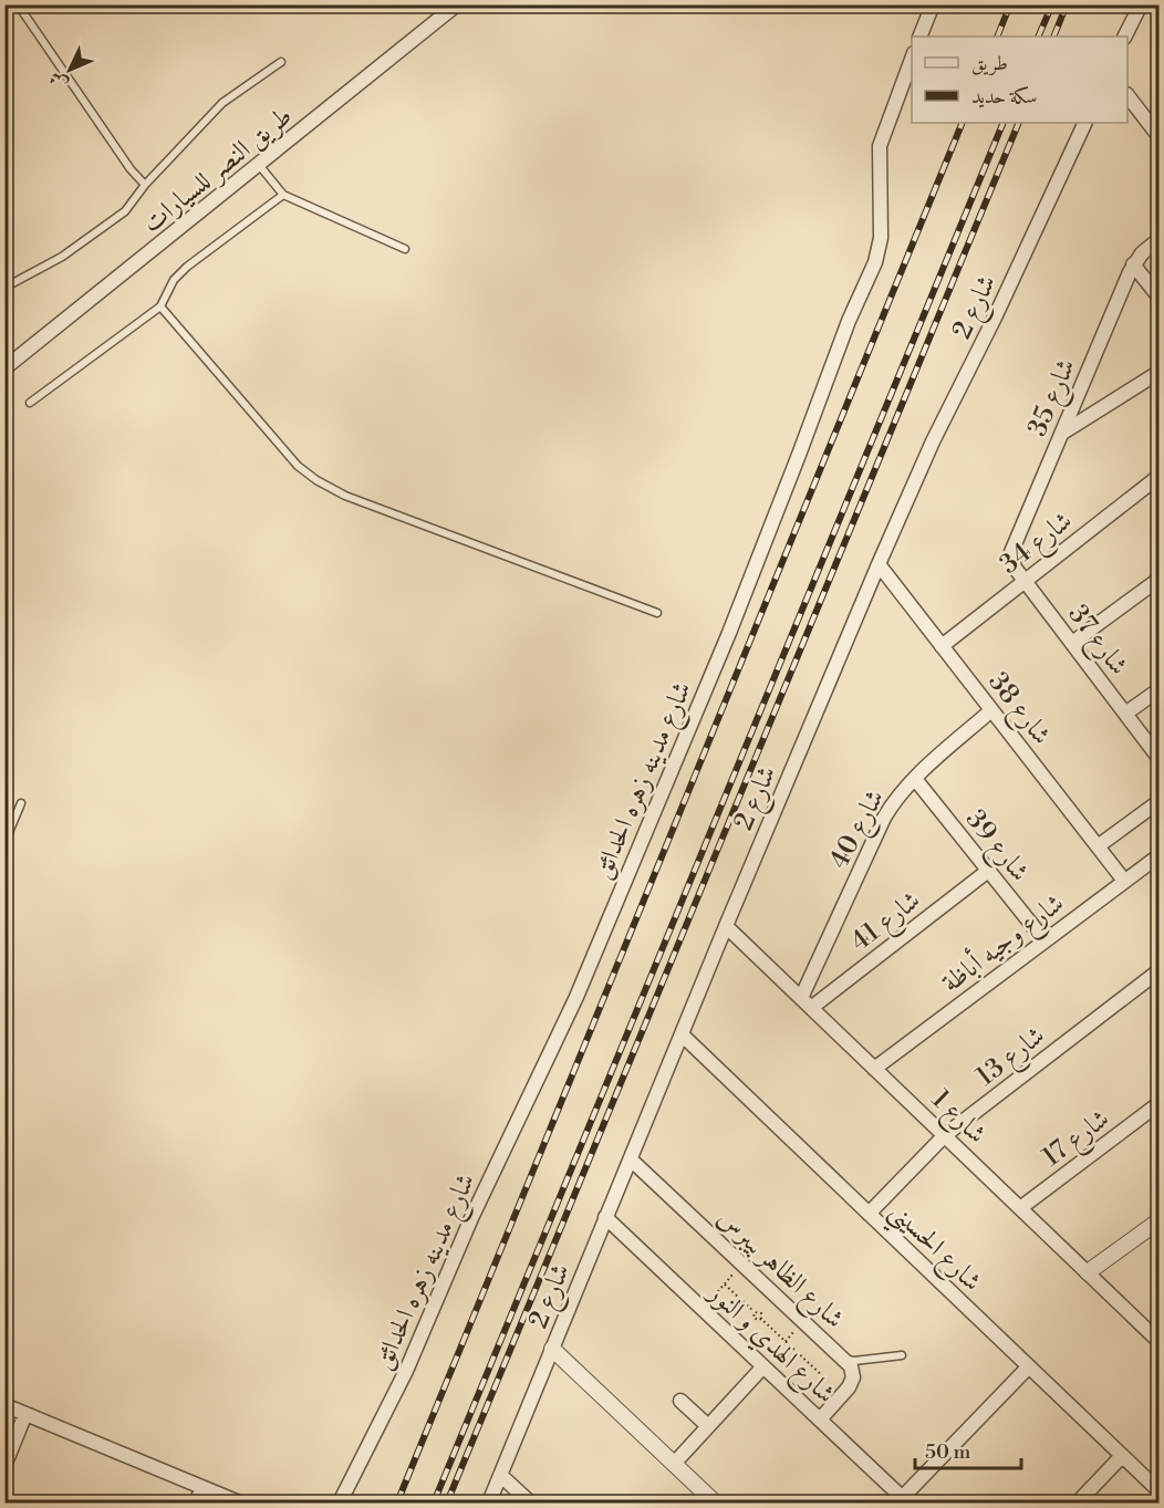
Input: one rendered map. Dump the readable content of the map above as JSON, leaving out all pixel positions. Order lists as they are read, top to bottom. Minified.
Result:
{"streets":{"street":["طريق النصر للسيارات","شارع 2","شارع 35","شارع 34","شارع 37","شارع 38","شارع مدينه زهره الحدائق","شارع 40","شارع 39","شارع 41","شارع وجيه أباظة","شارع 13","شارع 1","شارع 17","شارع الحسيني","شارع الظاهر بيبرس","شارع الهدي و النور"]},"crossings":[["شارع 2","شارع 38"],["شارع 2","شارع 1"],["شارع 2","شارع الحسيني"],["شارع 2","شارع الظاهر بيبرس"],["شارع 2","شارع الهدي و النور"],["شارع 35","شارع 34"],["شارع 35","شارع 37"],["شارع 34","شارع 37"],["شارع 34","شارع 38"],["شارع 38","شارع 40"],["شارع 38","شارع وجيه أباظة"],["شارع 40","شارع 39"],["شارع 40","شارع 41"],["شارع 40","شارع 1"],["شارع 39","شارع 41"],["شارع 39","شارع وجيه أباظة"],["شارع 41","شارع 1"],["شارع وجيه أباظة","شارع 1"],["شارع 13","شارع 1"],["شارع 13","شارع الحسيني"],["شارع 1","شارع 17"],["شارع الظاهر بيبرس","شارع الهدي و النور"]],"legend":["طريق","سكة حديد"],"scale_bar":"50 m","north":"bottom left"}
